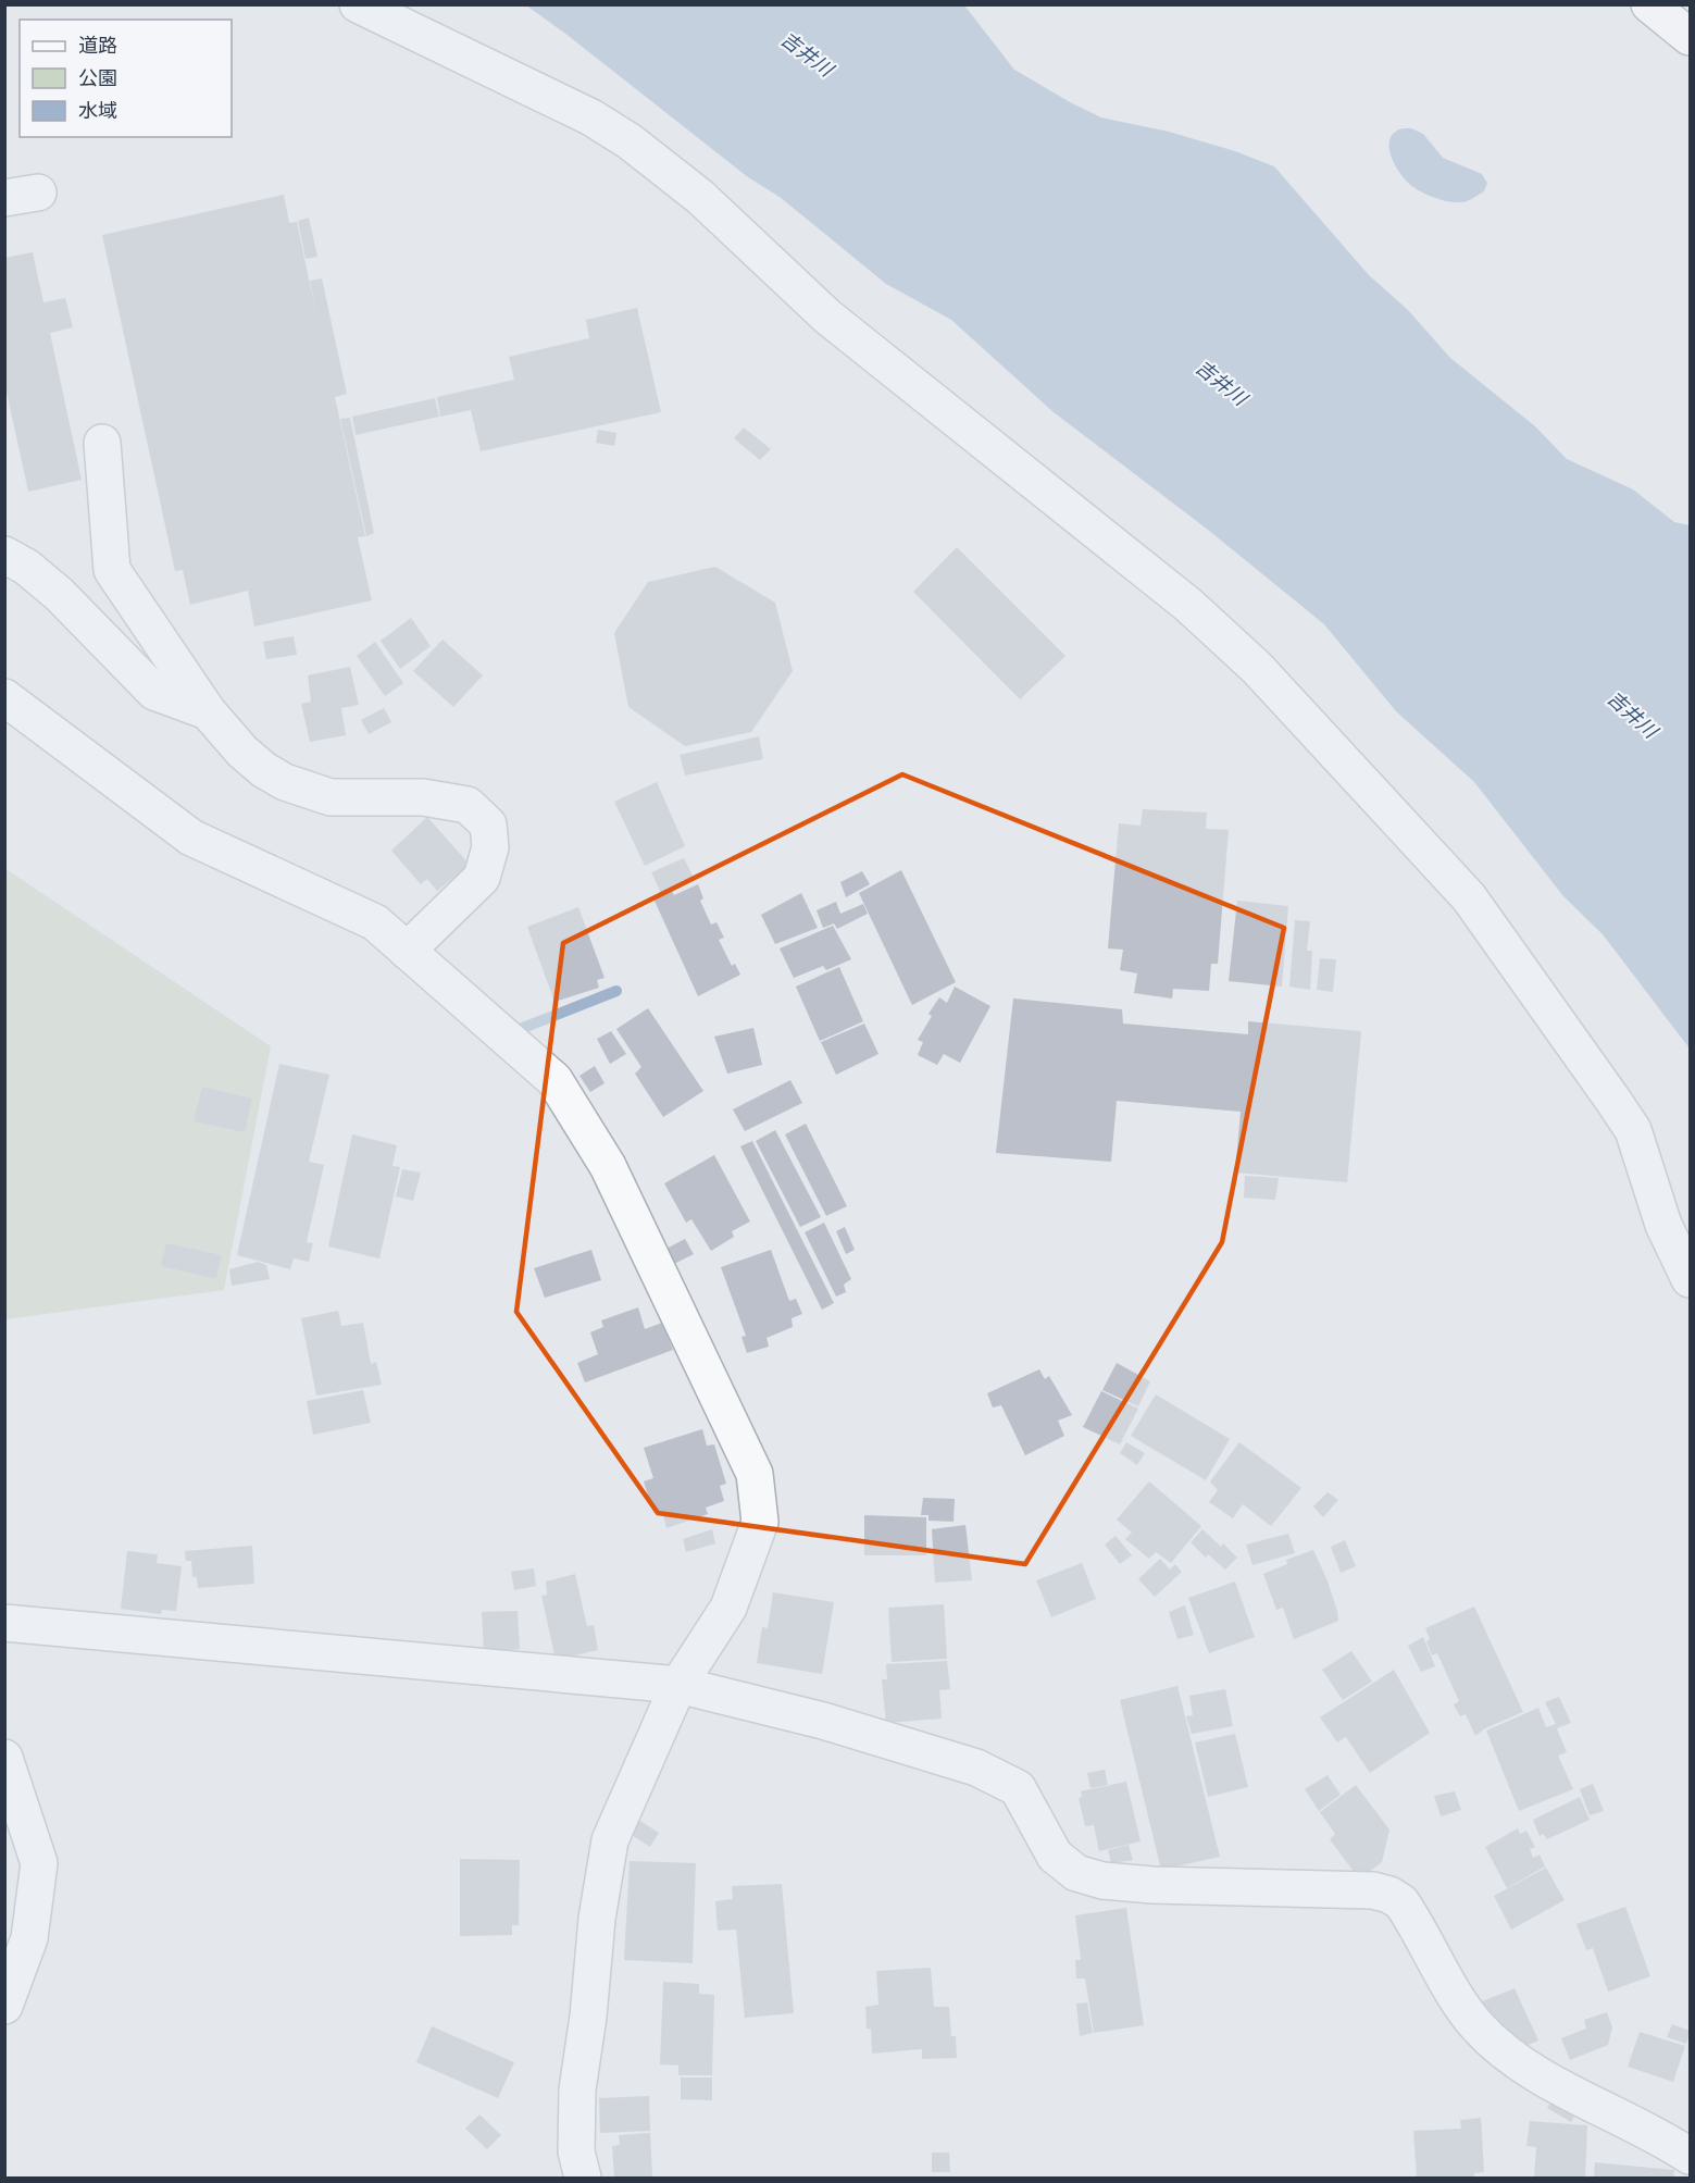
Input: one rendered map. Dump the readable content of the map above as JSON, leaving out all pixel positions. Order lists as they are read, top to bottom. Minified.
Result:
{"water":["吉井川"],"legend":["道路","公園","水域"]}
